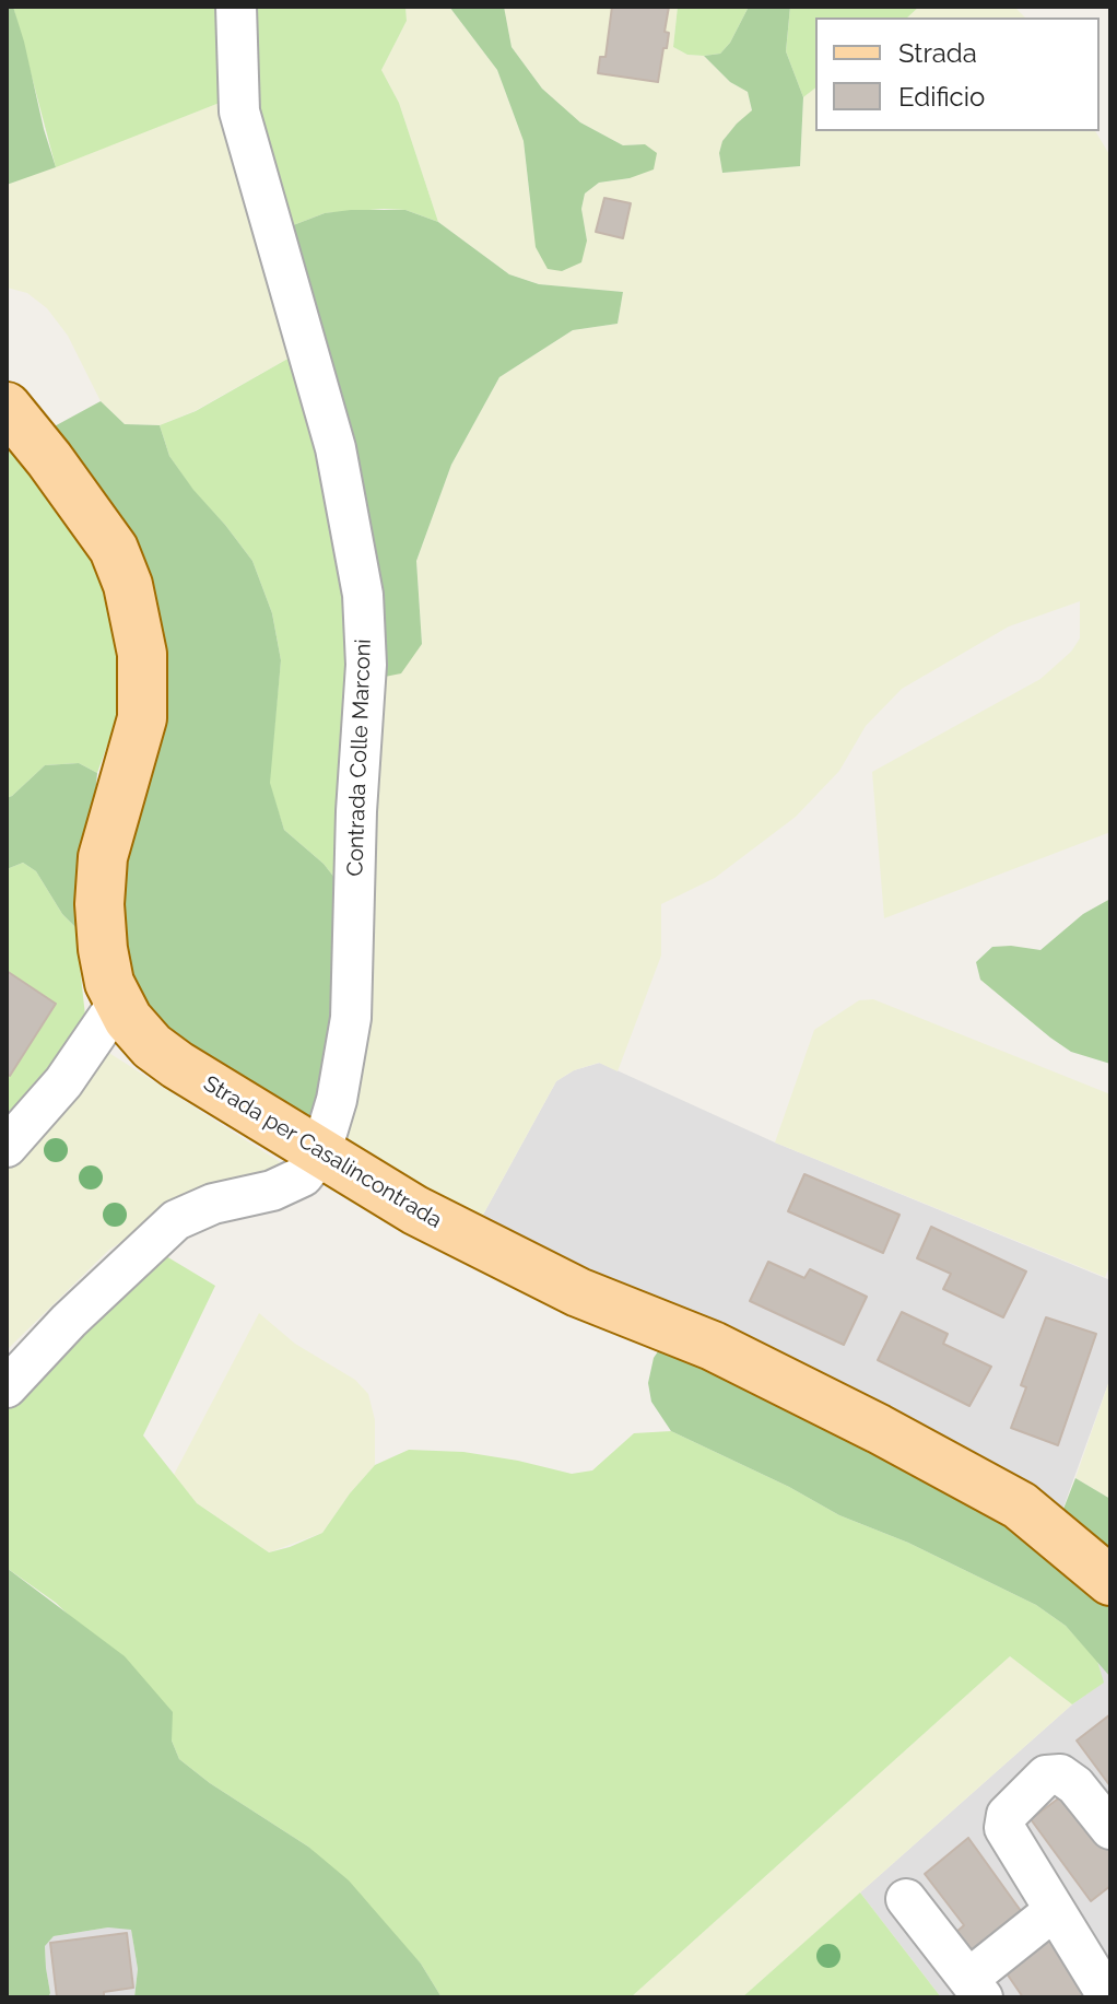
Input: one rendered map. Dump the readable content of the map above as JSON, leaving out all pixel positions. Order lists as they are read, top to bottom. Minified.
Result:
{"streets":{"main road":["Strada per Casalincontrada"],"street":["Contrada Colle Marconi"]},"crossings":[["Contrada Colle Marconi","Strada per Casalincontrada"]],"legend":["Strada","Edificio"]}
